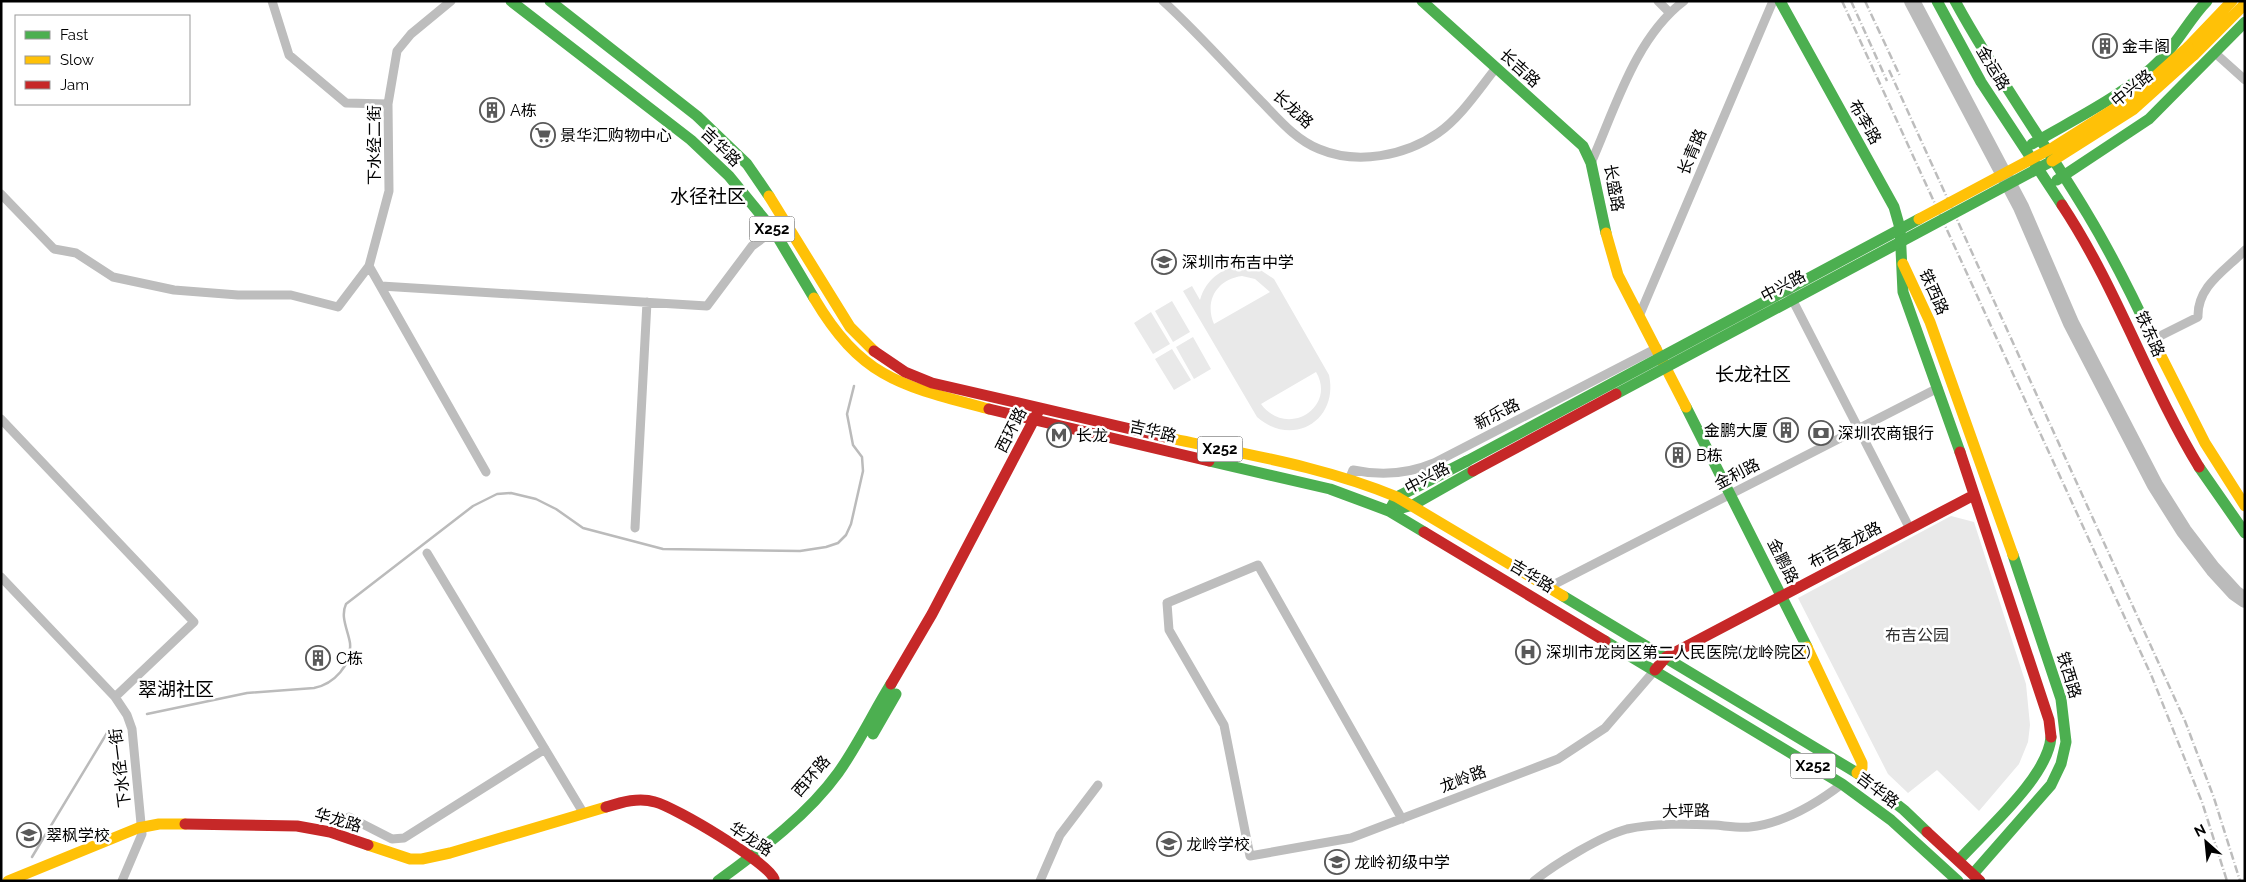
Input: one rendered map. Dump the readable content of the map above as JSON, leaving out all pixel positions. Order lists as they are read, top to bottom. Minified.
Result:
{"streets":{"main road":["长吉路","金运路","中兴路","布李路","吉华路","长盛路","X252","铁西路","铁东路","西环路","布吉金龙路","金鹏路","华龙路"],"street":["长龙路","下水经二街","长青路","新乐路","金利路","下水径一街","龙岭路","大坪路"]},"crossings":[["长吉路","长龙路"],["长吉路","长盛路"],["金运路","铁东路"],["中兴路","吉华路"],["布李路","铁西路"],["吉华路","铁西路"],["吉华路","新乐路"],["吉华路","西环路"],["吉华路","金利路"],["吉华路","布吉金龙路"],["吉华路","金鹏路"],["吉华路","龙岭路"],["吉华路","大坪路"],["长青路","长盛路"],["长盛路","新乐路"],["长盛路","金鹏路"],["铁西路","金利路"],["铁西路","布吉金龙路"],["新乐路","金鹏路"],["西环路","华龙路"],["金利路","金鹏路"],["布吉金龙路","金鹏路"],["布吉金龙路","龙岭路"],["下水径一街","华龙路"]],"districts":["水径社区","长龙社区","翠湖社区"],"parks":["布吉公园"],"places":{"building":["金丰阁","A栋","金鹏大厦","B栋","C栋"],"supermarket":["景华汇购物中心"],"school or university":["深圳市布吉中学","翠枫学校","龙岭学校","龙岭初级中学"],"bank":["深圳农商银行"],"metro station":["长龙"],"hospital":["深圳市龙岗区第二人民医院(龙岭院区)"]},"legend":["Fast","Slow","Jam"],"north":"top left"}
